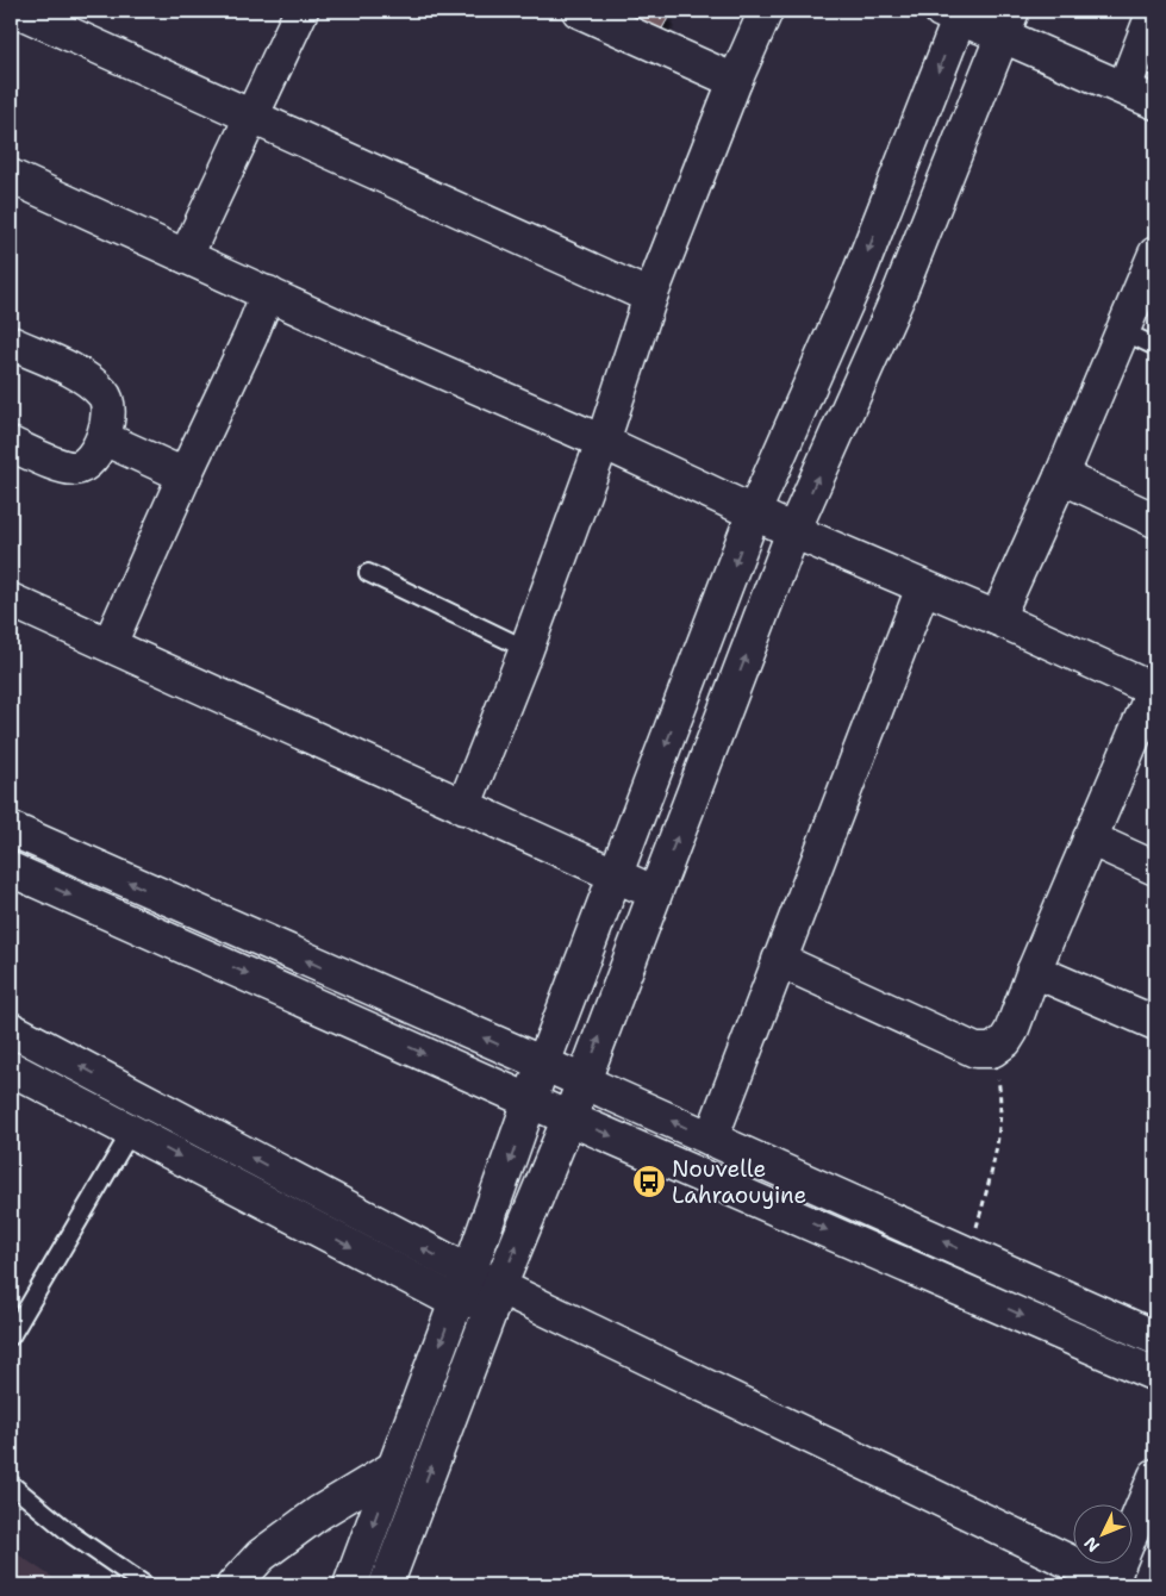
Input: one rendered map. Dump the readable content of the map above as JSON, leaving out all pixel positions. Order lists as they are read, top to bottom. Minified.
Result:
{"places":{"bus stop":["Nouvelle Lahraouyine"]},"north":"bottom left"}
